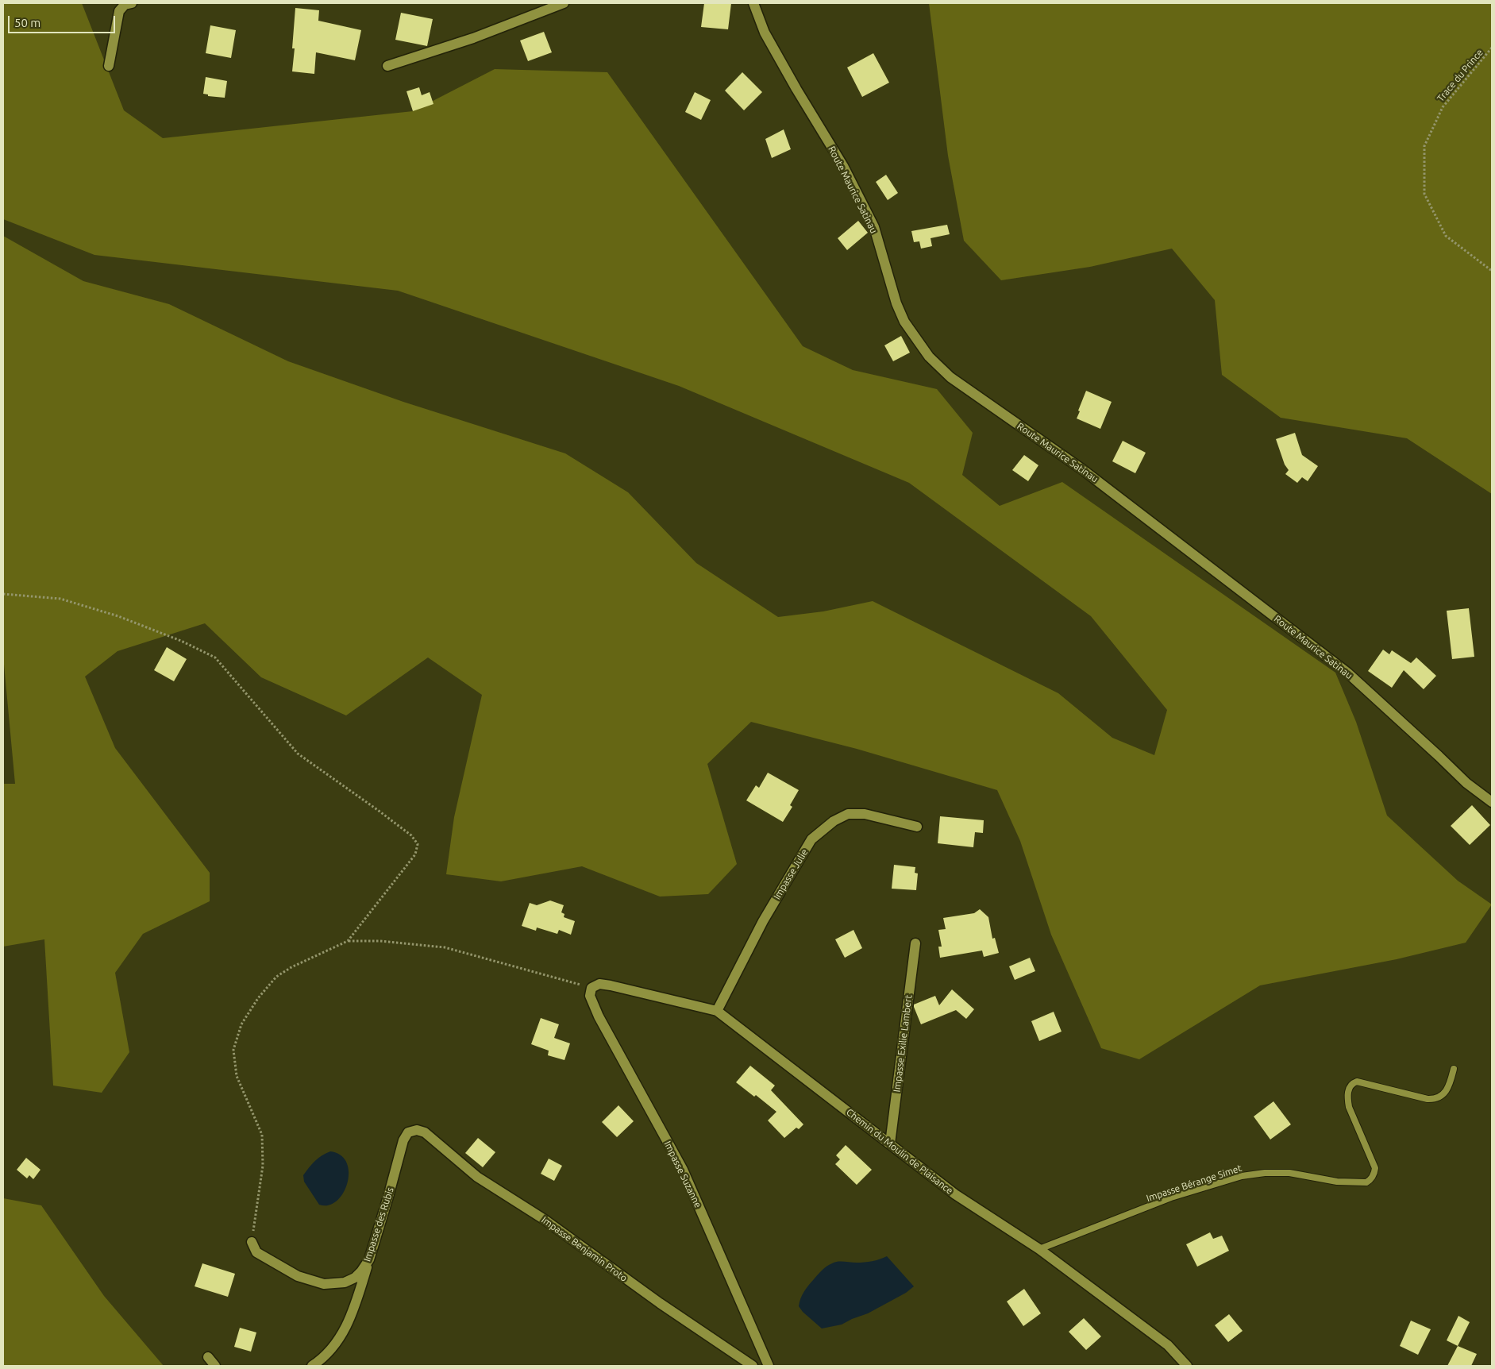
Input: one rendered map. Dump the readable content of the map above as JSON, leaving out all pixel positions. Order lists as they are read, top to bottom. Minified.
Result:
{"streets":{"street":["Route Maurice Satinau","Impasse Julie","Impasse Exilie Lambert","Chemin du Moulin de Plaisance","Impasse Suzanne","Impasse des Rubis","Impasse Benjamin Proto"],"lane":["Impasse Bérange Simet"],"path":["Trace du Prince"]},"crossings":[["Impasse Julie","Chemin du Moulin de Plaisance"],["Impasse Exilie Lambert","Chemin du Moulin de Plaisance"],["Chemin du Moulin de Plaisance","Impasse Suzanne"],["Chemin du Moulin de Plaisance","Impasse Bérange Simet"],["Impasse des Rubis","Impasse Benjamin Proto"]],"scale_bar":"50 m"}
